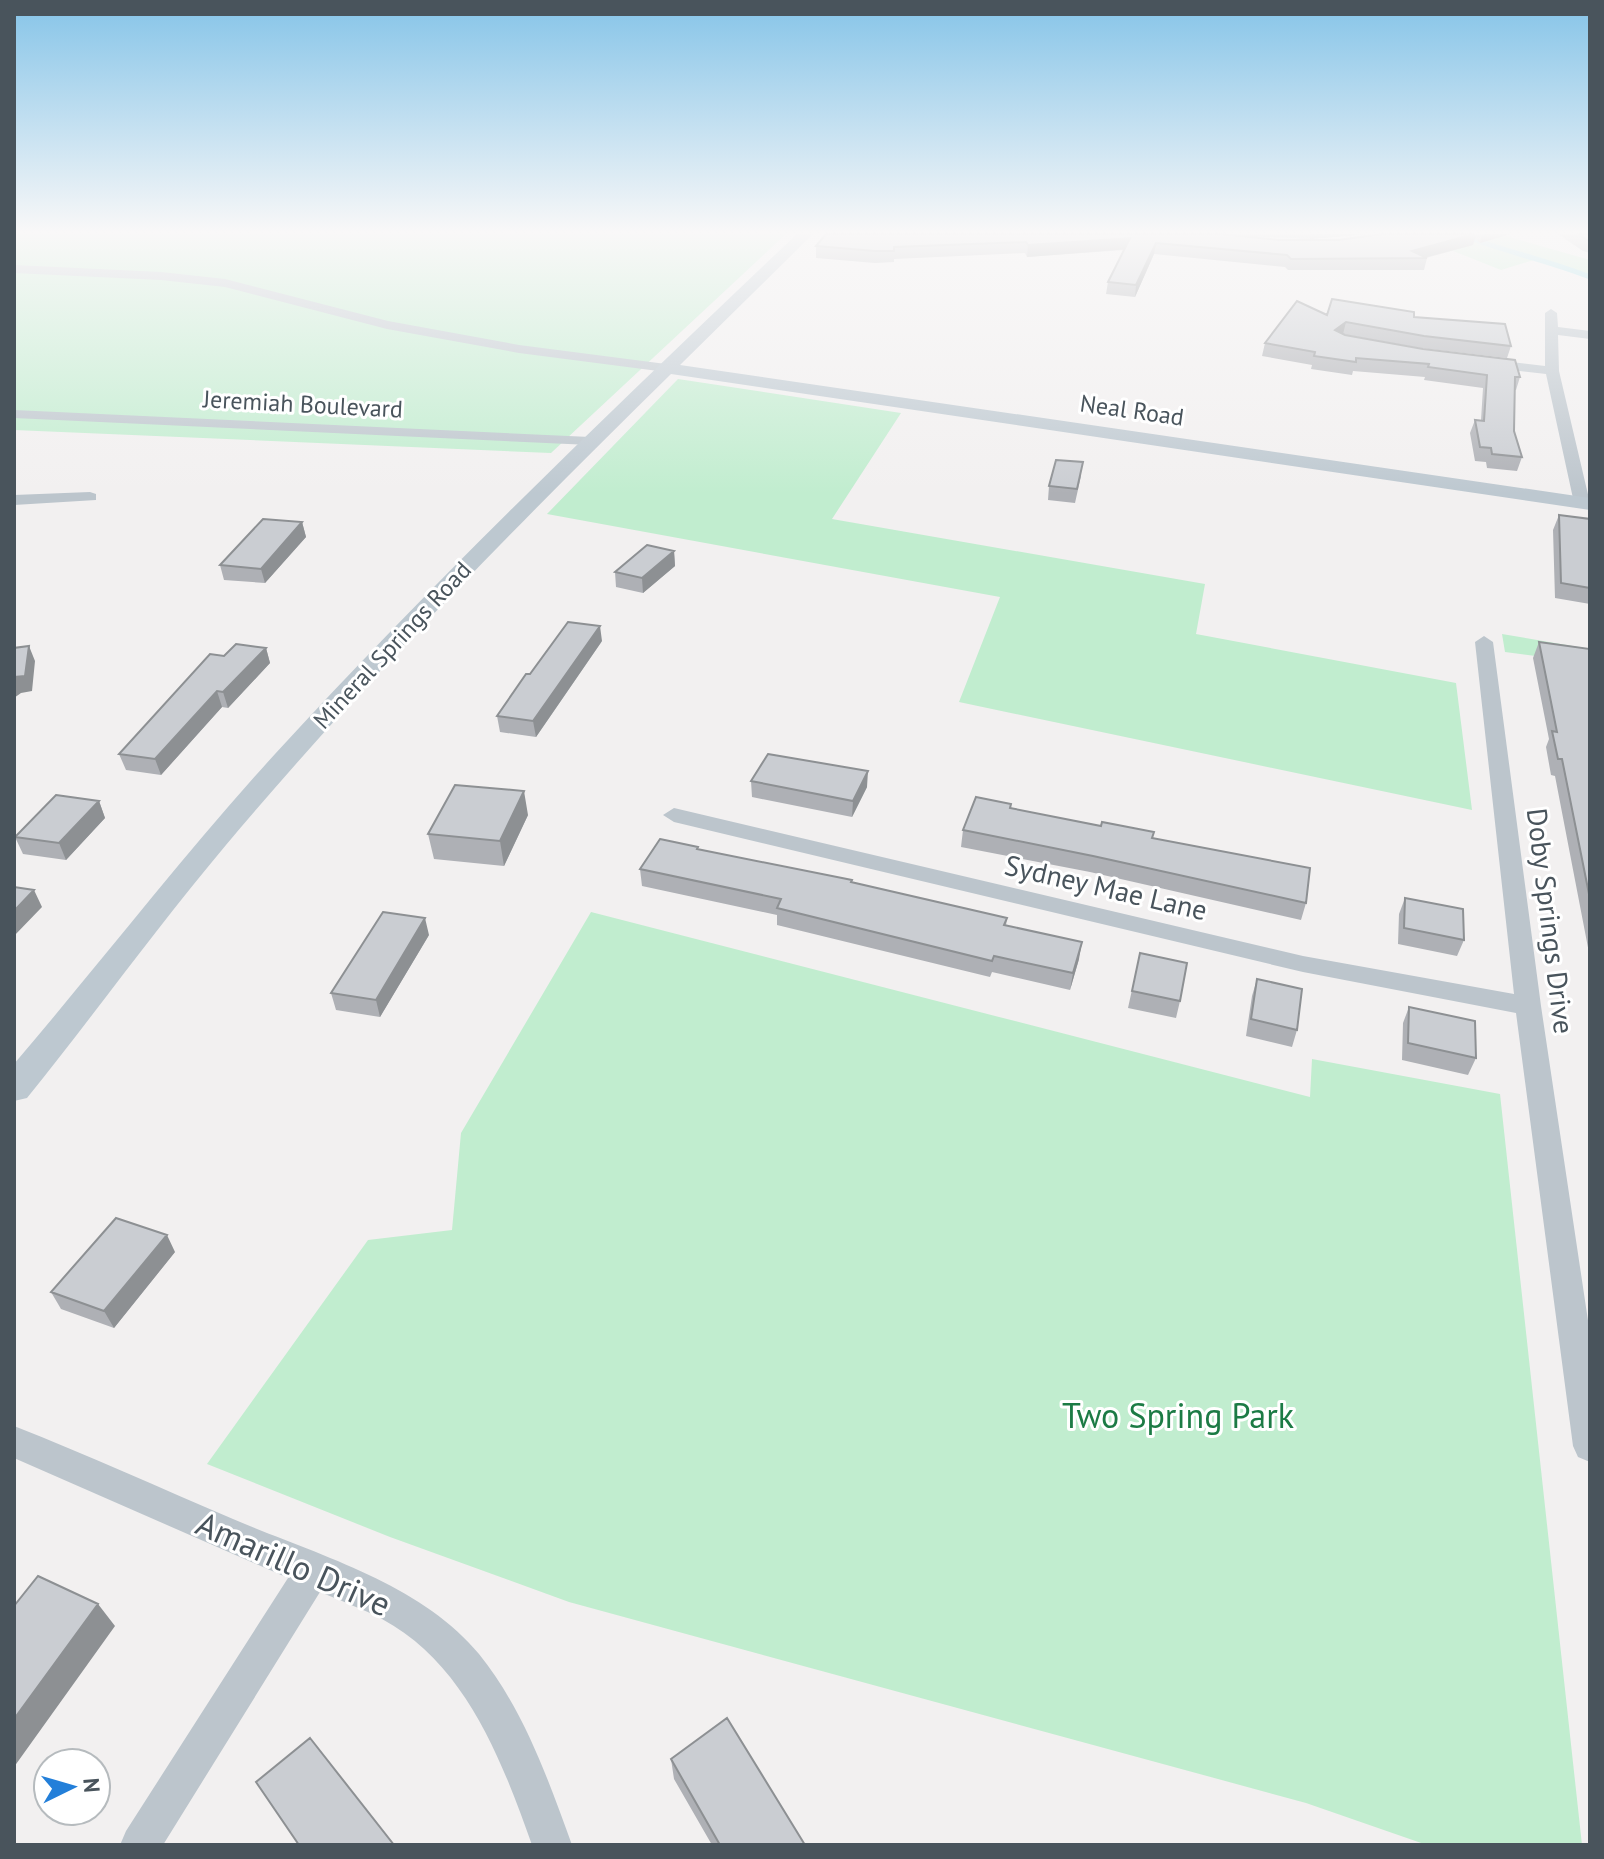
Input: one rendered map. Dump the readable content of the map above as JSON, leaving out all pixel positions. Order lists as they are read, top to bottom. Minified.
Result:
{"streets":{"street":["Jeremiah Boulevard","Neal Road","Mineral Springs Road","Sydney Mae Lane","Doby Springs Drive","Amarillo Drive"]},"crossings":[["Jeremiah Boulevard","Mineral Springs Road"],["Neal Road","Mineral Springs Road"],["Sydney Mae Lane","Doby Springs Drive"]],"parks":["Two Spring Park"],"north":"right"}
